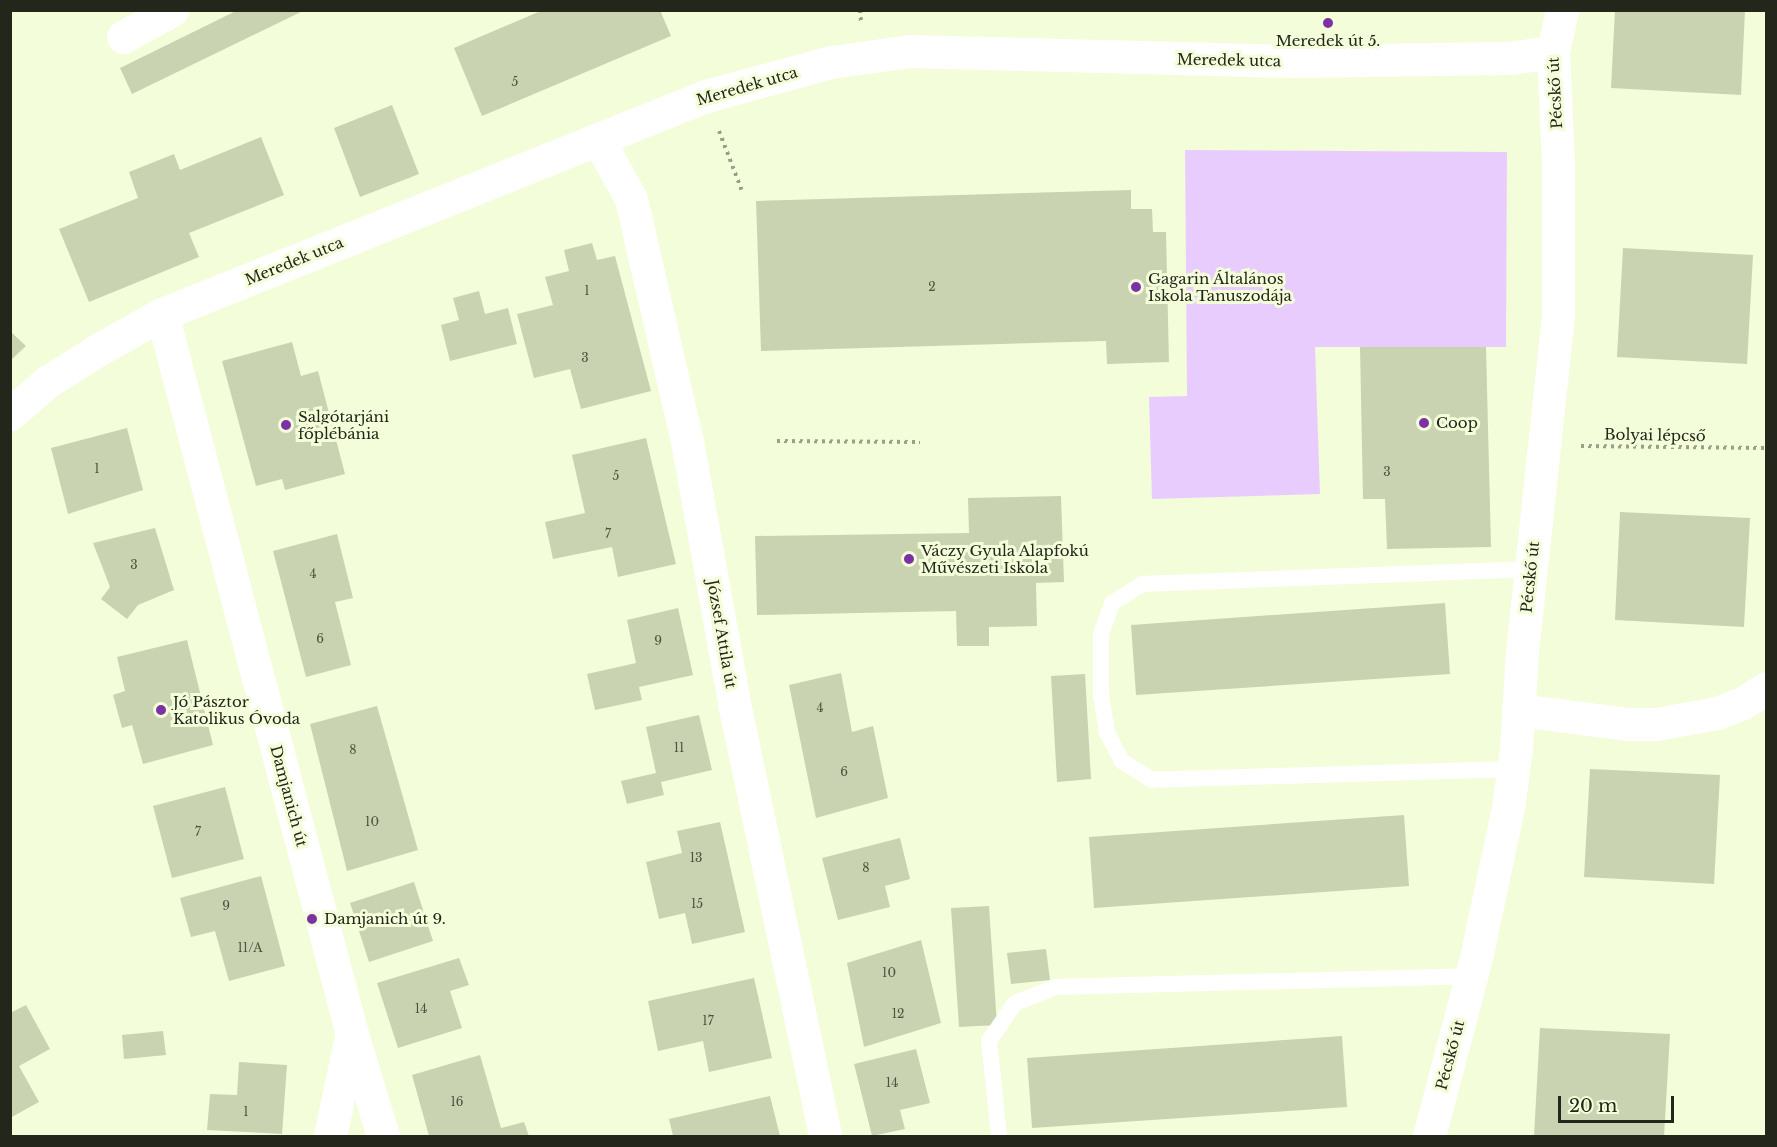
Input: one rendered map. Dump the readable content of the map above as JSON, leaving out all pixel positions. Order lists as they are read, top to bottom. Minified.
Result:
{"streets":{"street":["Meredek utca","Pécskő út","József Attila út","Damjanich út"],"path":["Bolyai lépcső"]},"crossings":[["Meredek utca","Pécskő út"],["Meredek utca","József Attila út"],["Meredek utca","Damjanich út"],["Pécskő út","Bolyai lépcső"]],"places":["Meredek út 5.","Gagarin Általános Iskola Tanuszodája","Coop","Salgótarjáni főplébánia","Váczy Gyula Alapfokú Művészeti Iskola","Jó Pásztor Katolikus Óvoda","Damjanich út 9."],"house_numbers":["5","2","1","3","1","3","5","7","3","4","6","9","4","11","8","6","10","7","13","8","15","9","11/A","10","14","12","17","14","16","1"],"scale_bar":"20 m"}
